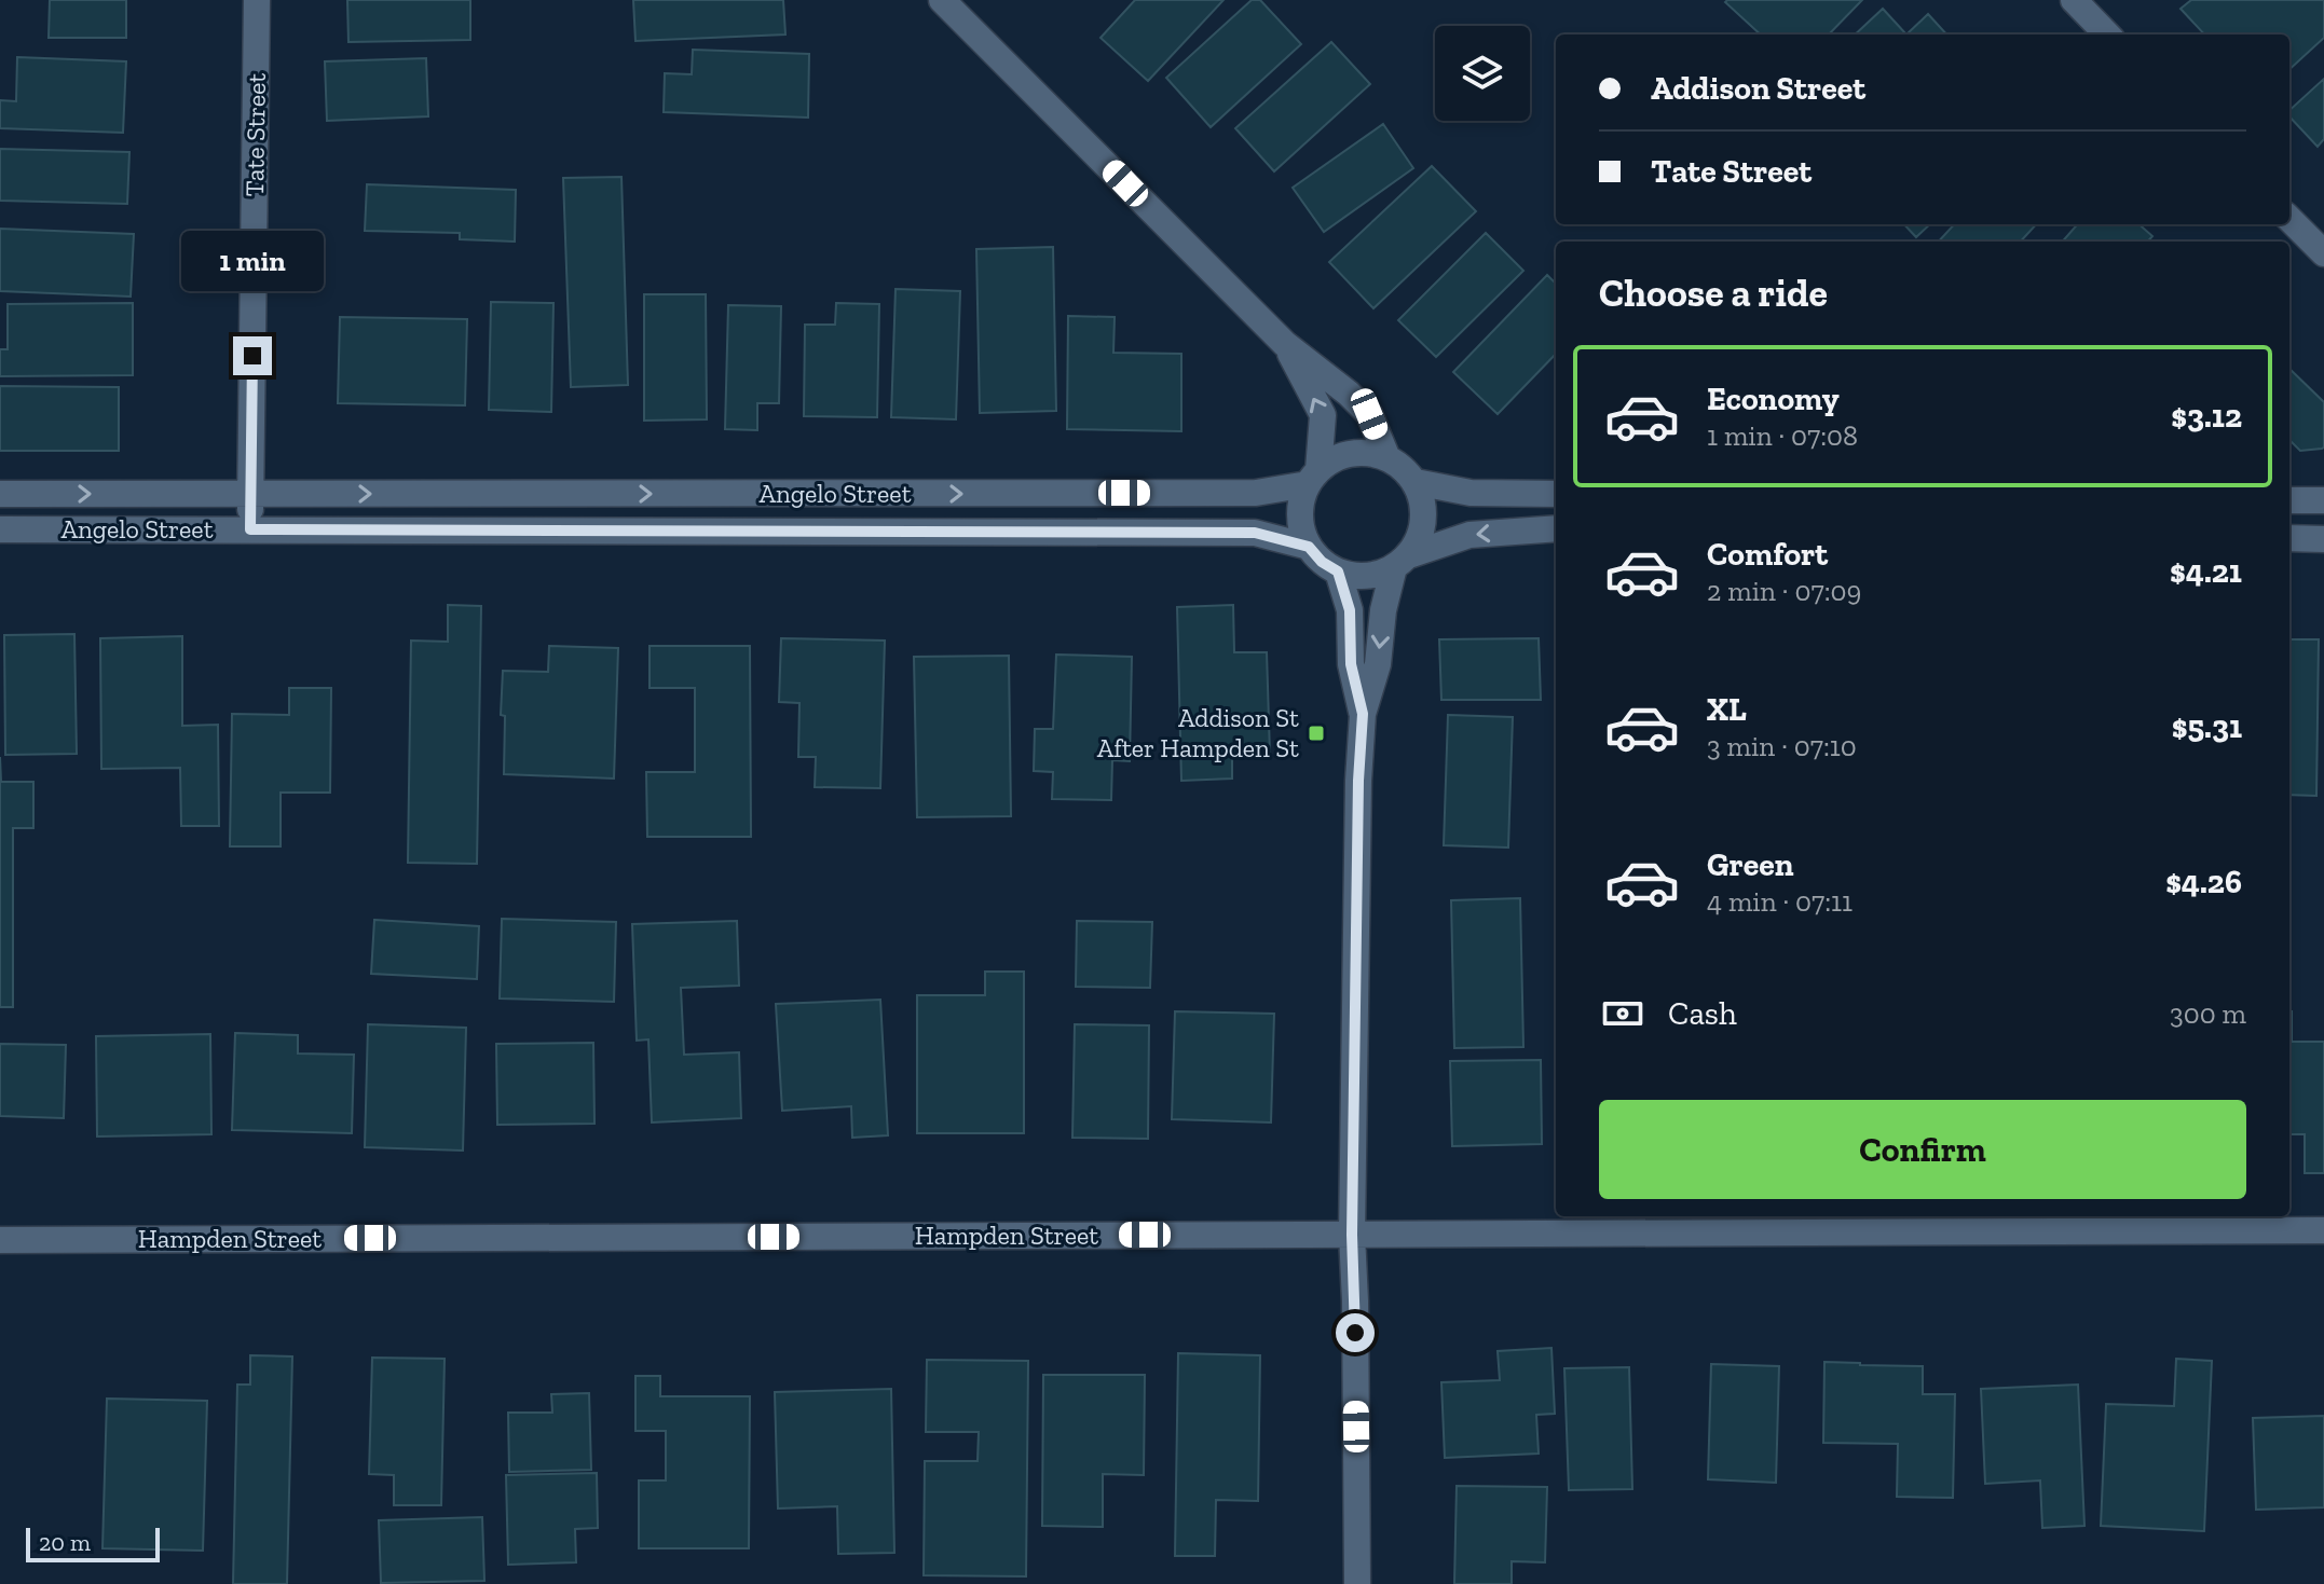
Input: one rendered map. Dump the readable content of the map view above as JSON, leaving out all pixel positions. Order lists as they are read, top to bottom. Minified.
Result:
{"streets":{"street":["Tate Street","Angelo Street","Hampden Street"]},"crossings":[["Tate Street","Angelo Street"]],"places":{"transit":["Addison St After Hampden St"]},"scale_bar":"20 m","page":{"banner":["Addison Street","Tate Street"],"bubble":"1 min","heading":"Choose a ride","list":[{"name":"Economy","note":"1 min · 07:08","value":"$3.12"},{"name":"Comfort","note":"2 min · 07:09","value":"$4.21"},{"name":"XL","note":"3 min · 07:10","value":"$5.31"},{"name":"Green","note":"4 min · 07:11","value":"$4.26"}],"pay":["Cash","300 m"],"buttons":"Confirm","scale":"20 m"}}
